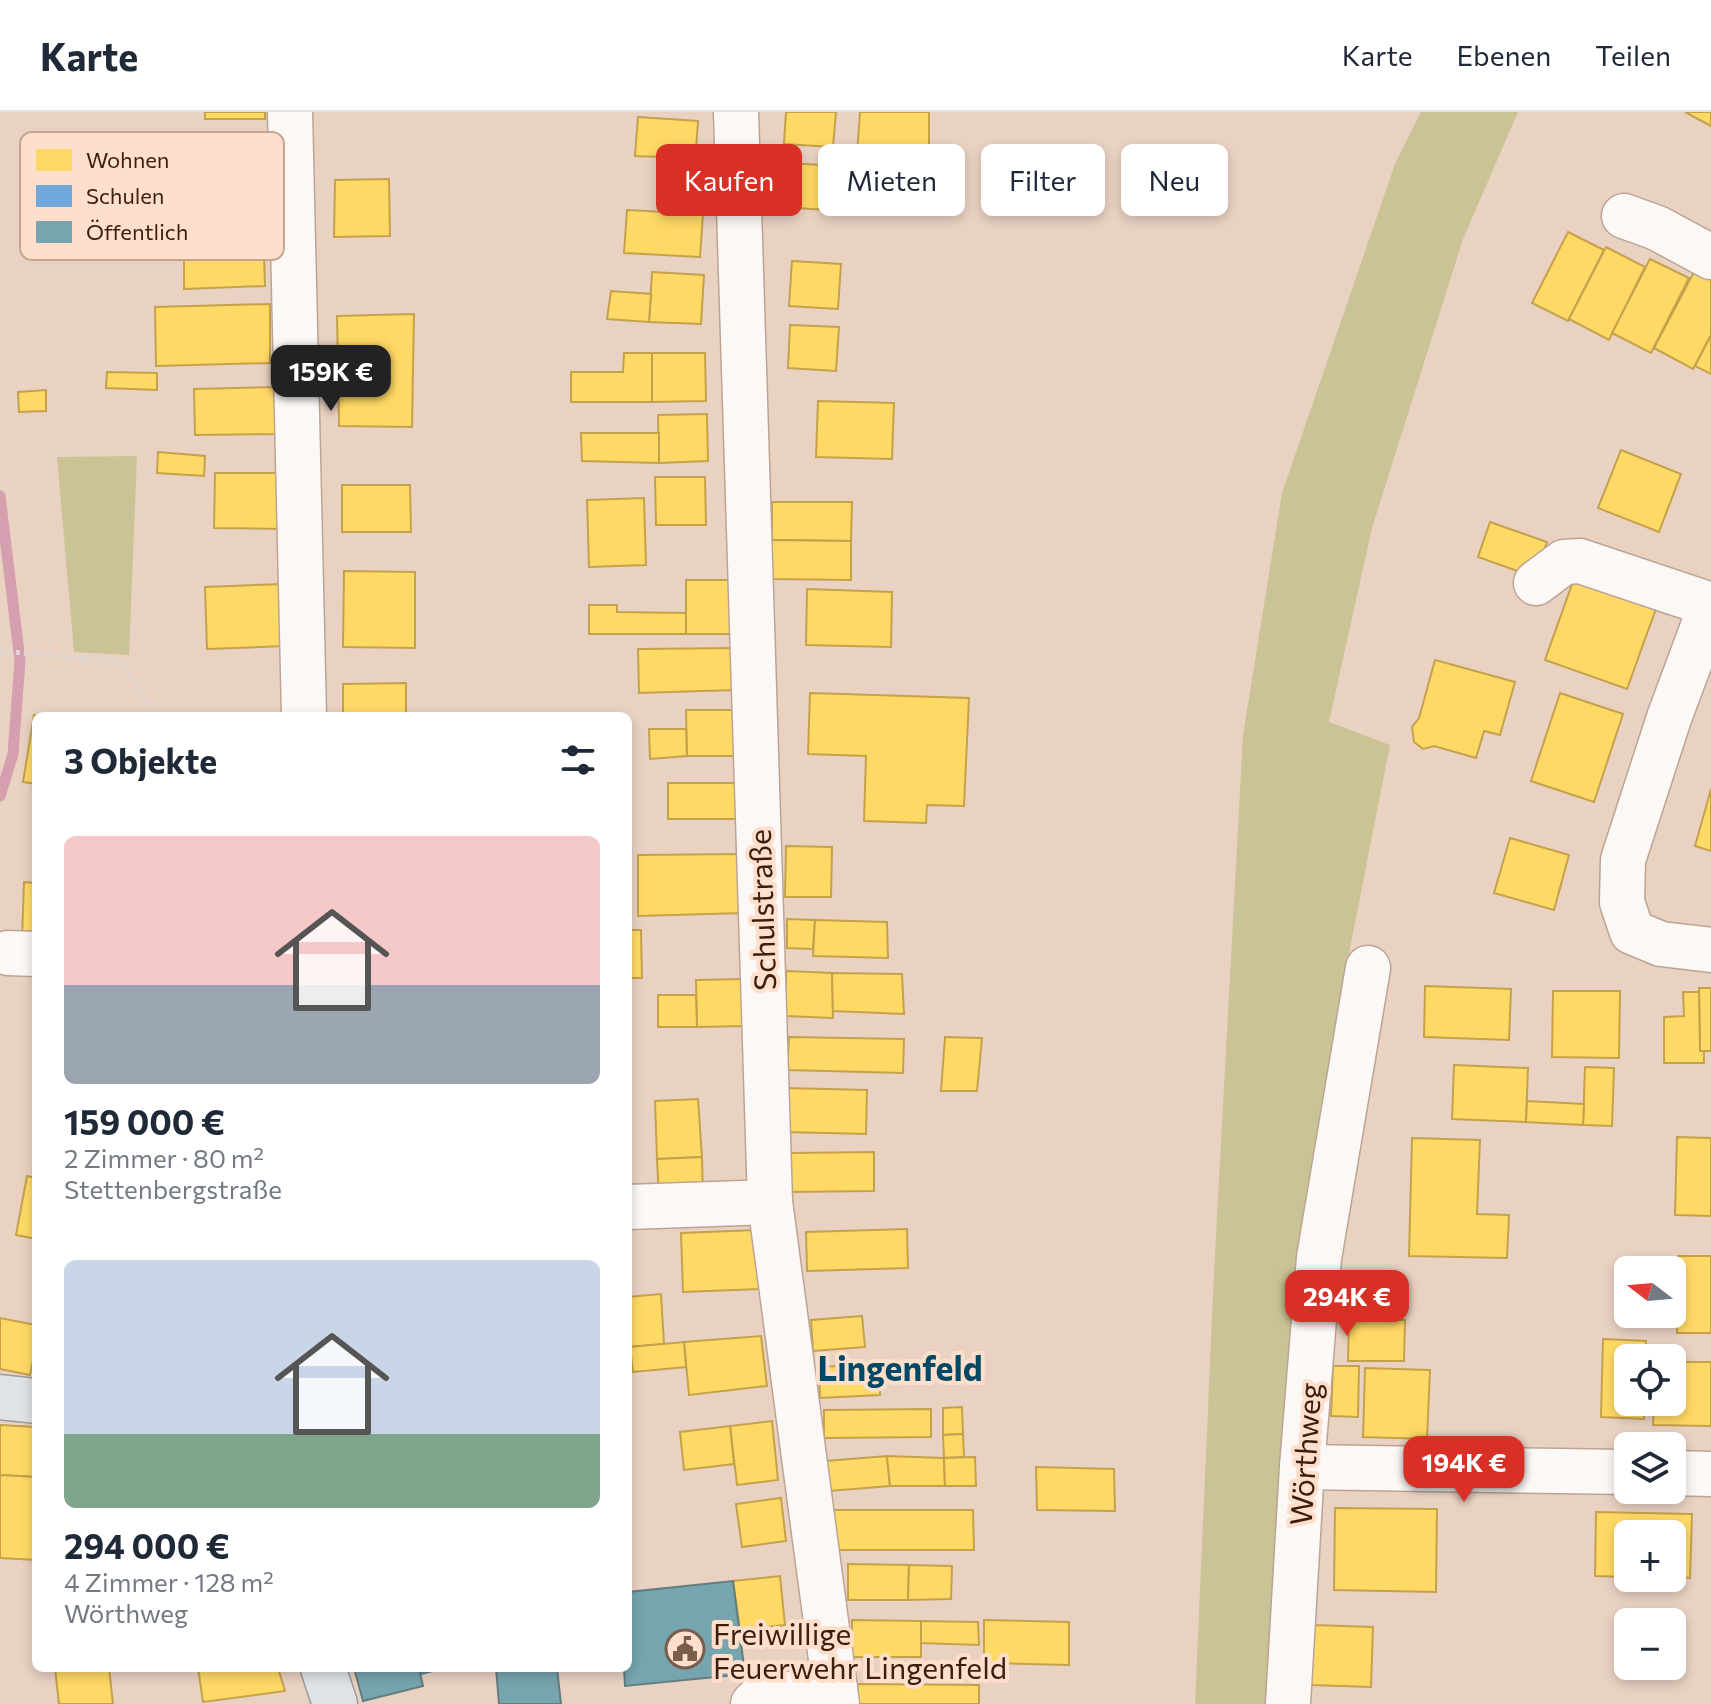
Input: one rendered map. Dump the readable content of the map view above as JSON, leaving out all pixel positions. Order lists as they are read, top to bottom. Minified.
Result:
{"streets":{"street":["Schulstraße","Wörthweg"]},"districts":["Lingenfeld"],"places":{"public building":["Freiwillige Feuerwehr Lingenfeld"]},"legend":["Wohnen","Schulen","Öffentlich"],"north":"left","page":{"header":"Karte","nav":["Karte","Ebenen","Teilen"],"chip":["Kaufen","Mieten","Filter","Neu"],"price":["159K €","294K €","194K €"],"heading":"3 Objekte","list":[{"name":"159 000 €","note":"2 Zimmer · 80 m² · Stettenbergstraße"},{"name":"294 000 €","note":"4 Zimmer · 128 m² · Wörthweg"}],"map_buttons":["+","−"]}}
